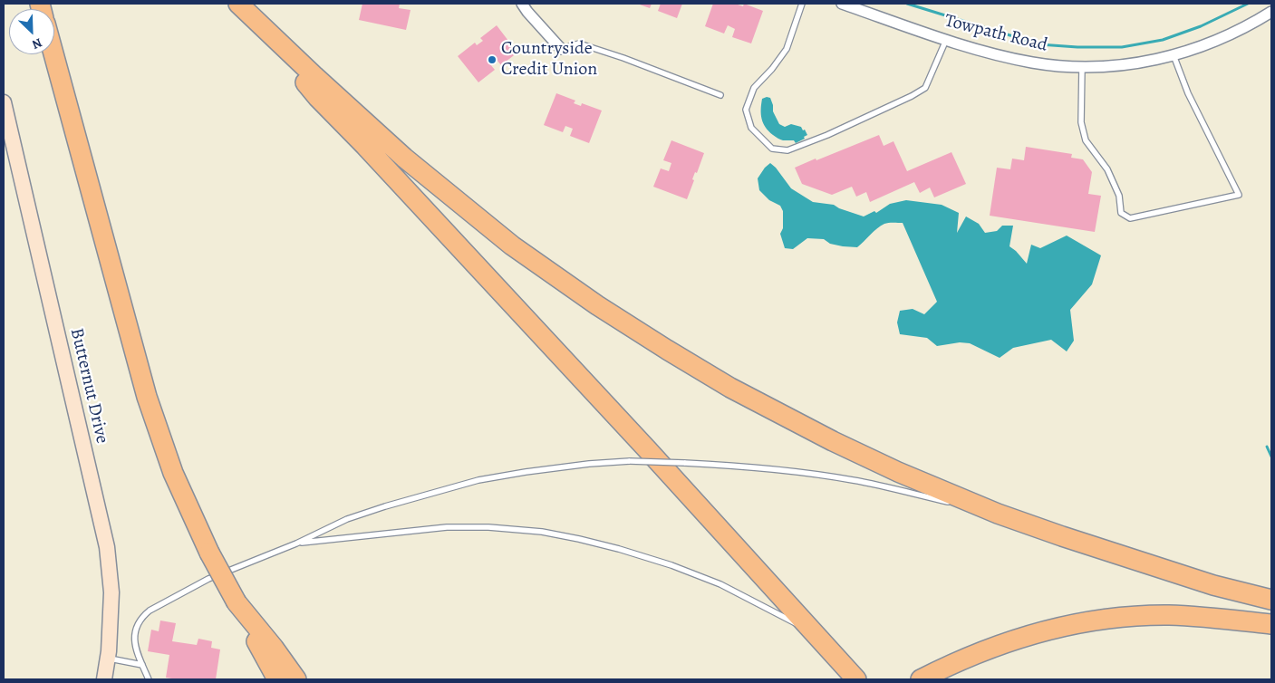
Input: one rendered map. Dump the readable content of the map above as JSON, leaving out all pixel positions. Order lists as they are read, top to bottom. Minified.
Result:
{"streets":{"street":["Towpath Road","Butternut Drive"]},"places":["Countryside Credit Union"],"north":"bottom right"}
